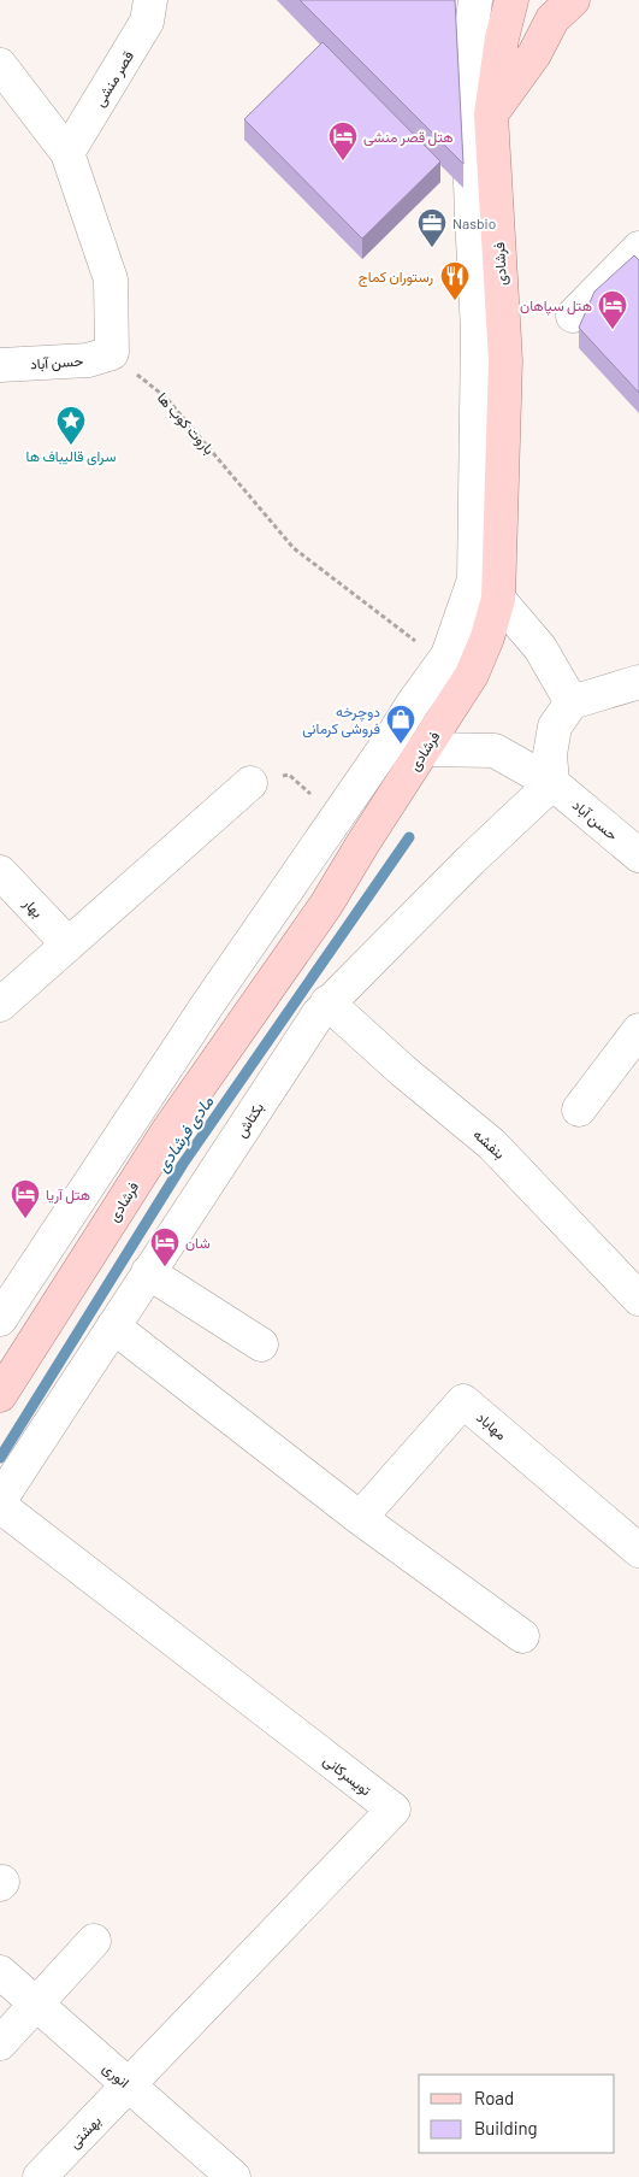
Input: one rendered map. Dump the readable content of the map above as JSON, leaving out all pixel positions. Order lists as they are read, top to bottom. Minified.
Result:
{"streets":{"main road":["فرشادی"],"street":["قصر منشی","حسن آباد","بهار","بکتاش","بنفشه","مهاباد","تویسرکانی","انوری","بهشتی"],"path":["باروت کوب ها"]},"crossings":[["فرشادی","حسن آباد"],["فرشادی","باروت کوب ها"],["حسن آباد","باروت کوب ها"],["حسن آباد","بکتاش"],["بکتاش","بنفشه"],["تویسرکانی","انوری"],["تویسرکانی","بهشتی"],["انوری","بهشتی"]],"water":["مادی فرشادی"],"places":{"hotel":["هتل قصر منشی","هتل سپاهان","هتل آریا","شان"],"office":["Nasbio"],"restaurant":["رستوران کماج"],"place":["سرای قالیباف ها"],"shop":["دوچرخه فروشی کرمانی"]},"legend":["Road","Building"]}
